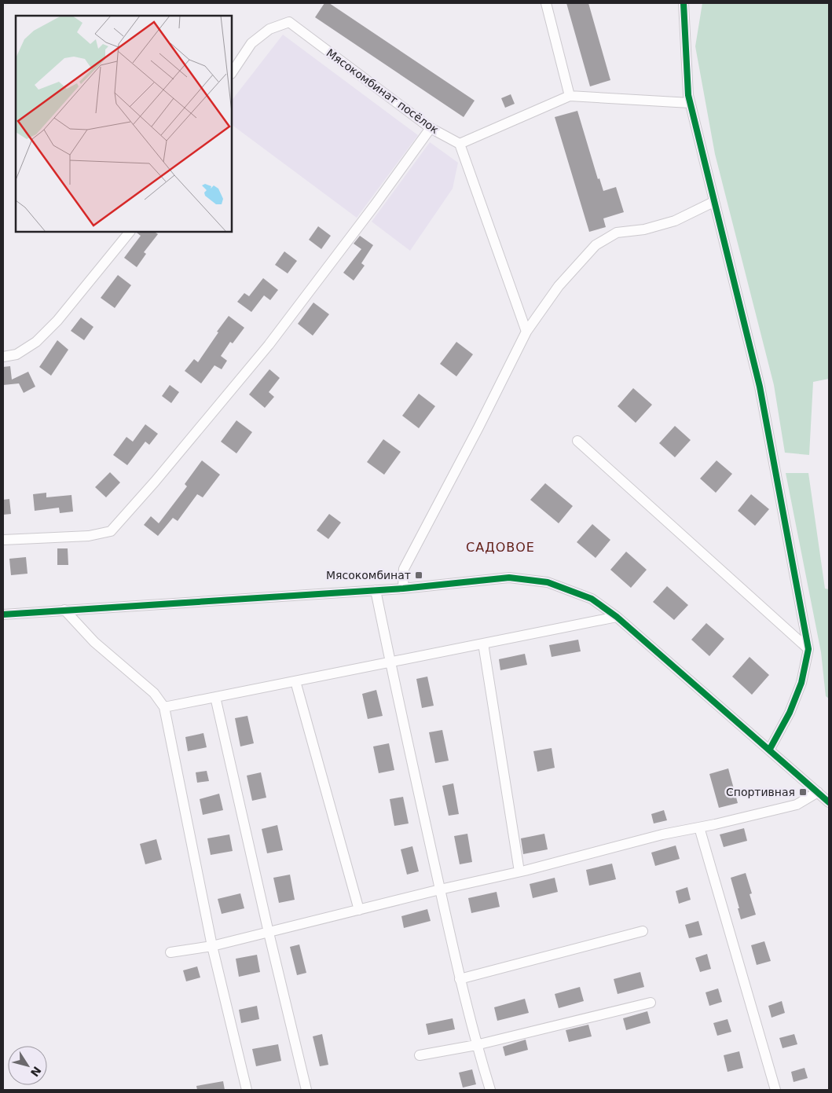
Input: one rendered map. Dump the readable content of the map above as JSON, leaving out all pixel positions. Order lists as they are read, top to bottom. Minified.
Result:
{"streets":{"street":["Мясокомбинат посёлок"]},"districts":["САДОВОЕ"],"places":{"transit":["Мясокомбинат","Спортивная"]},"north":"bottom right"}
